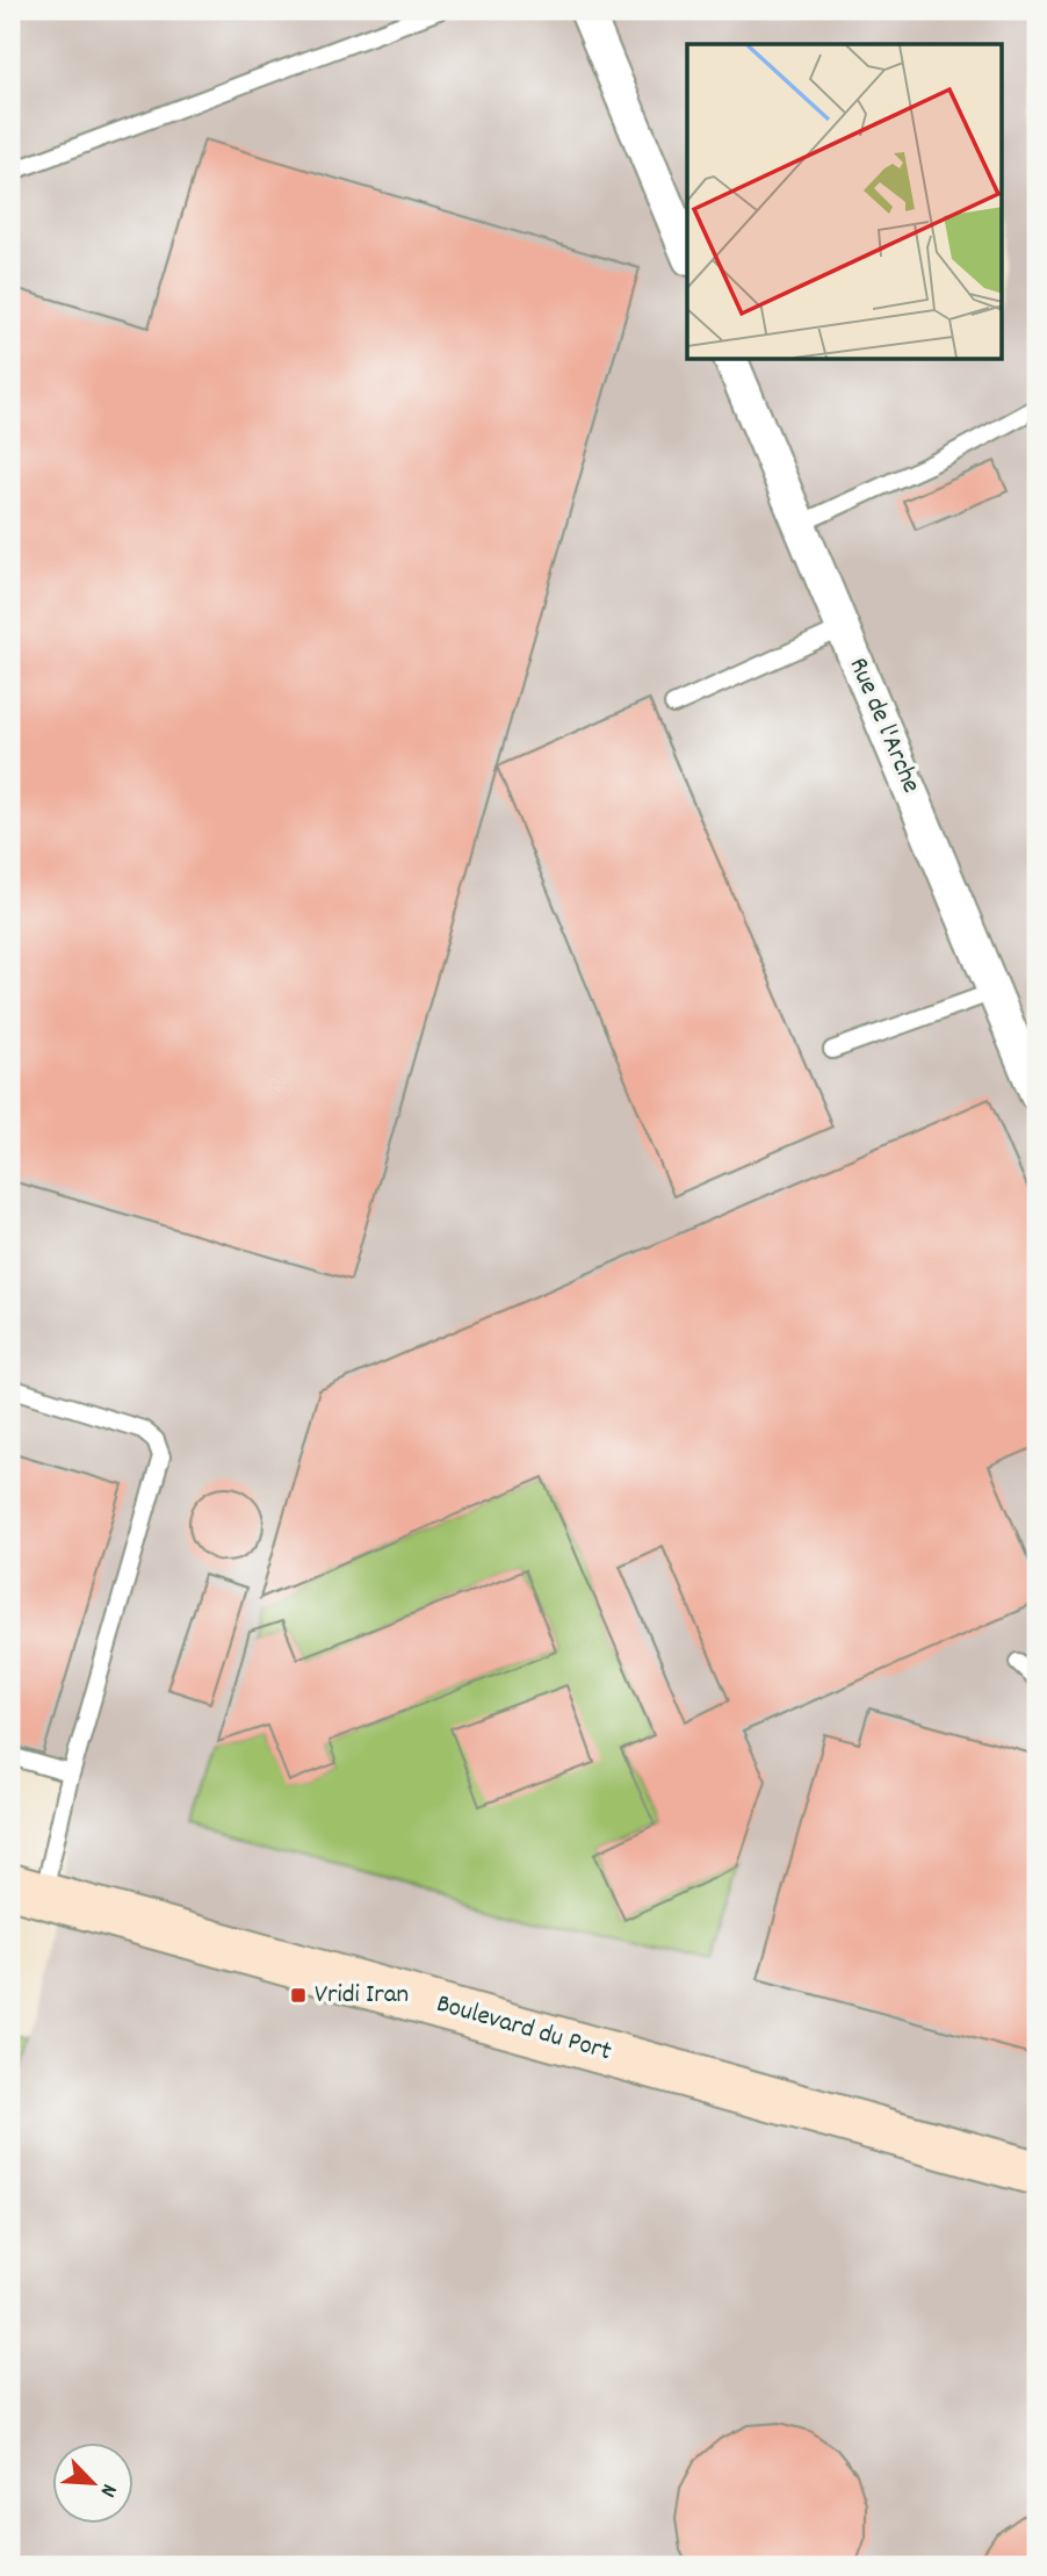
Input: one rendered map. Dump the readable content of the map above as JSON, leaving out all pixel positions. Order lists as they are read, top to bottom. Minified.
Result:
{"streets":{"main road":["Boulevard du Port"],"street":["Rue de l'Arche"]},"places":{"transit":["Vridi Iran"]},"north":"bottom right"}
